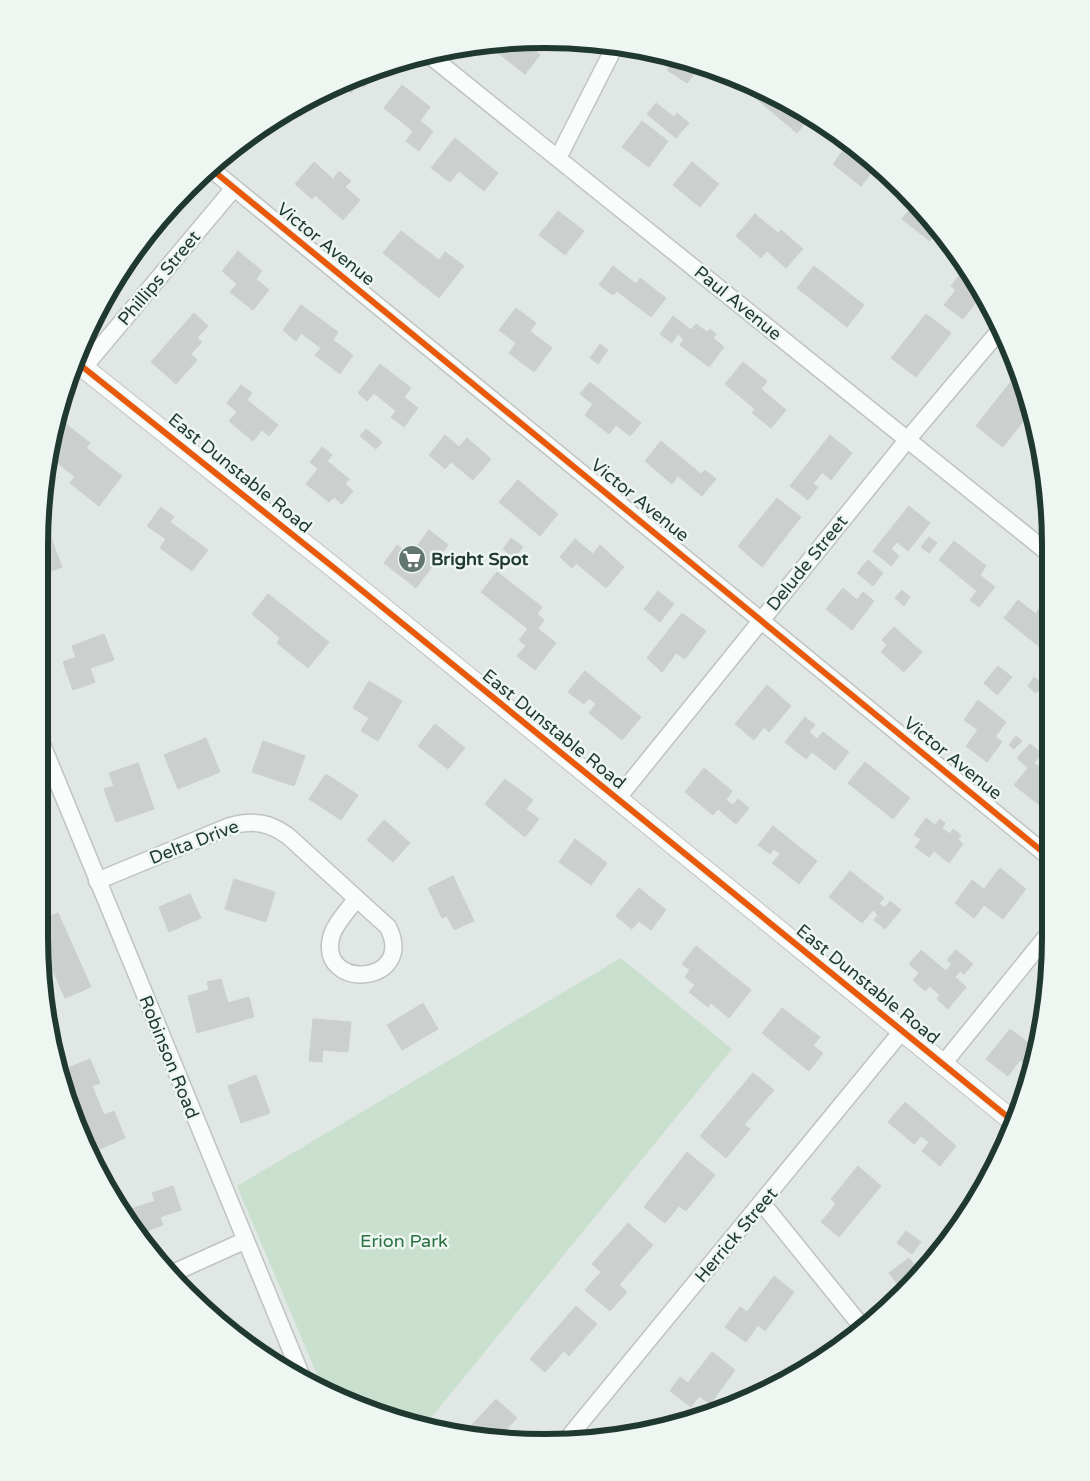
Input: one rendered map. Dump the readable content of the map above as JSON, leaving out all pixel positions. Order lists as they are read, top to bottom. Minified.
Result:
{"streets":{"street":["Victor Avenue","Phillips Street","Paul Avenue","East Dunstable Road","Delude Street","Delta Drive","Robinson Road","Herrick Street"]},"crossings":[["Victor Avenue","Phillips Street"],["Victor Avenue","Delude Street"],["Paul Avenue","Delude Street"],["East Dunstable Road","Delude Street"],["East Dunstable Road","Herrick Street"],["Delta Drive","Robinson Road"]],"parks":["Erion Park"],"places":{"supermarket":["Bright Spot"]}}
